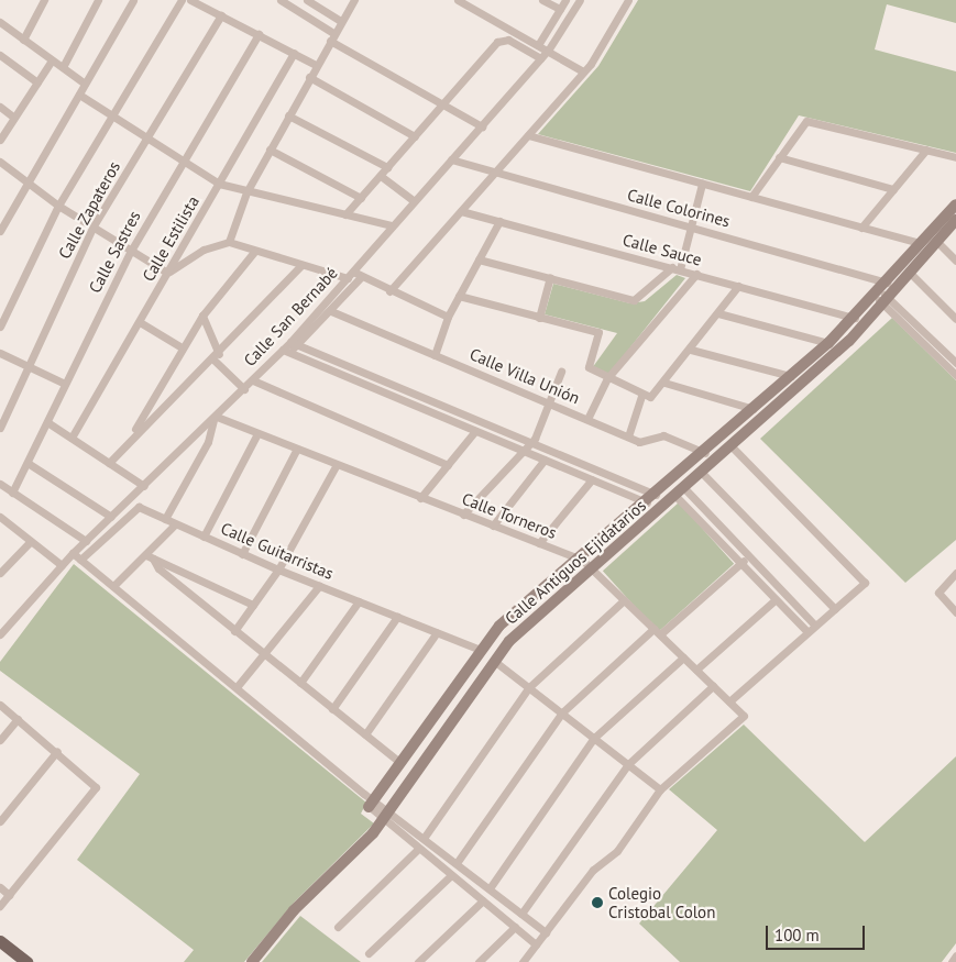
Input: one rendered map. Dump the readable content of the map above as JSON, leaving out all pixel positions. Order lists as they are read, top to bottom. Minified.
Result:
{"streets":{"street":["Calle Colorines","Calle Zapateros","Calle Estilista","Calle Sauce","Calle Sastres","Calle San Bernabé","Calle Villa Unión","Calle Torneros","Calle Guitarristas","Calle Antiguos Ejidatarios"]},"crossings":[["Calle Colorines","Calle San Bernabé"],["Calle Colorines","Calle Antiguos Ejidatarios"],["Calle Sauce","Calle Antiguos Ejidatarios"],["Calle San Bernabé","Calle Villa Unión"],["Calle San Bernabé","Calle Torneros"],["Calle Villa Unión","Calle Antiguos Ejidatarios"],["Calle Torneros","Calle Antiguos Ejidatarios"],["Calle Guitarristas","Calle Antiguos Ejidatarios"]],"places":["Colegio Cristobal Colon"],"scale_bar":"100 m"}
